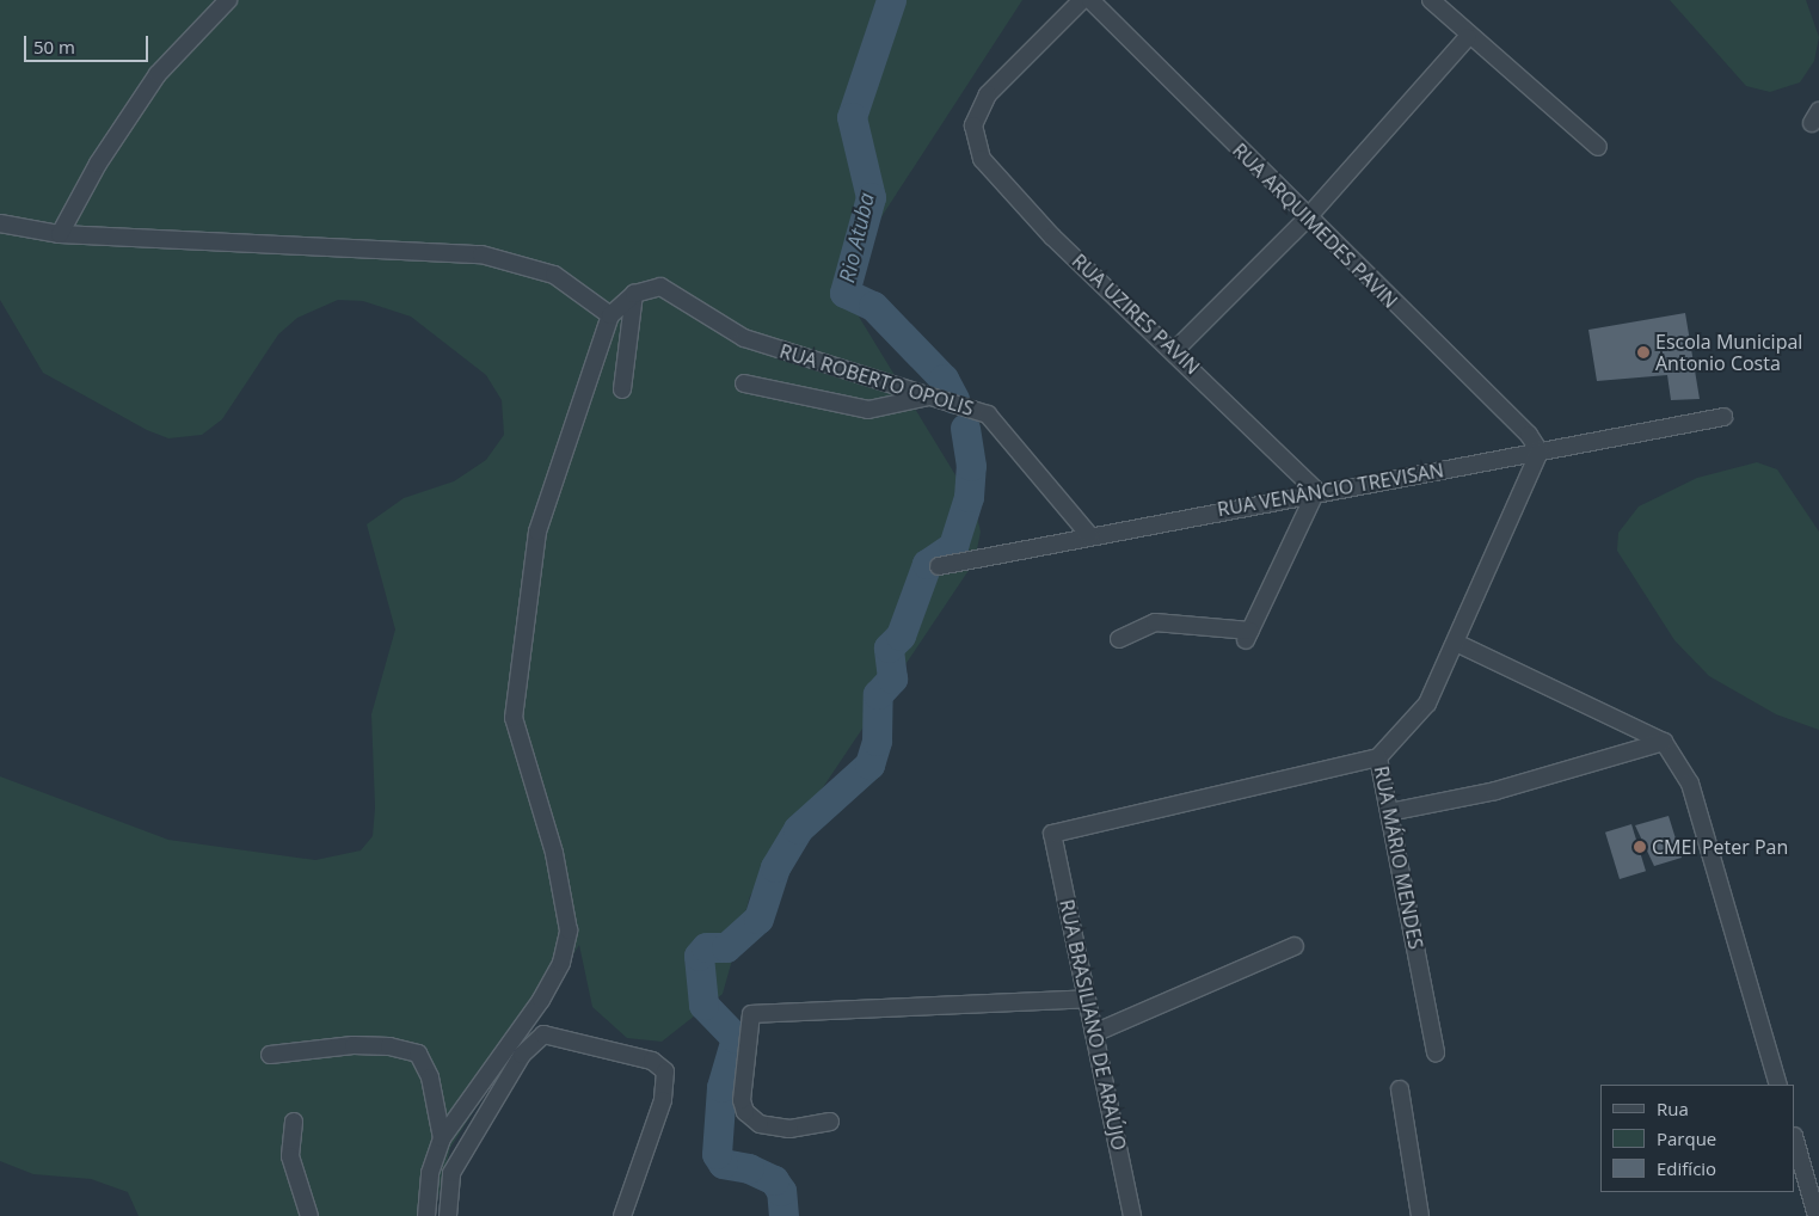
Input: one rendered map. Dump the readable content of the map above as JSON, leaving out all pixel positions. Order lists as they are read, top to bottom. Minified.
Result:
{"streets":{"street":["RUA ARQUIMEDES PAVIN","RUA UZIRES PAVIN","RUA ROBERTO OPOLIS","RUA VENÂNCIO TREVISAN","RUA MÁRIO MENDES","RUA BRASILIANO DE ARAÚJO"]},"crossings":[["RUA ARQUIMEDES PAVIN","RUA VENÂNCIO TREVISAN"],["RUA ARQUIMEDES PAVIN","RUA MÁRIO MENDES"],["RUA UZIRES PAVIN","RUA VENÂNCIO TREVISAN"],["RUA ROBERTO OPOLIS","RUA VENÂNCIO TREVISAN"],["RUA VENÂNCIO TREVISAN","RUA MÁRIO MENDES"],["RUA MÁRIO MENDES","RUA BRASILIANO DE ARAÚJO"]],"water":["Rio Atuba"],"places":["Escola Municipal Antonio Costa","CMEI Peter Pan"],"legend":["Rua","Parque","Edifício"],"scale_bar":"50 m"}
